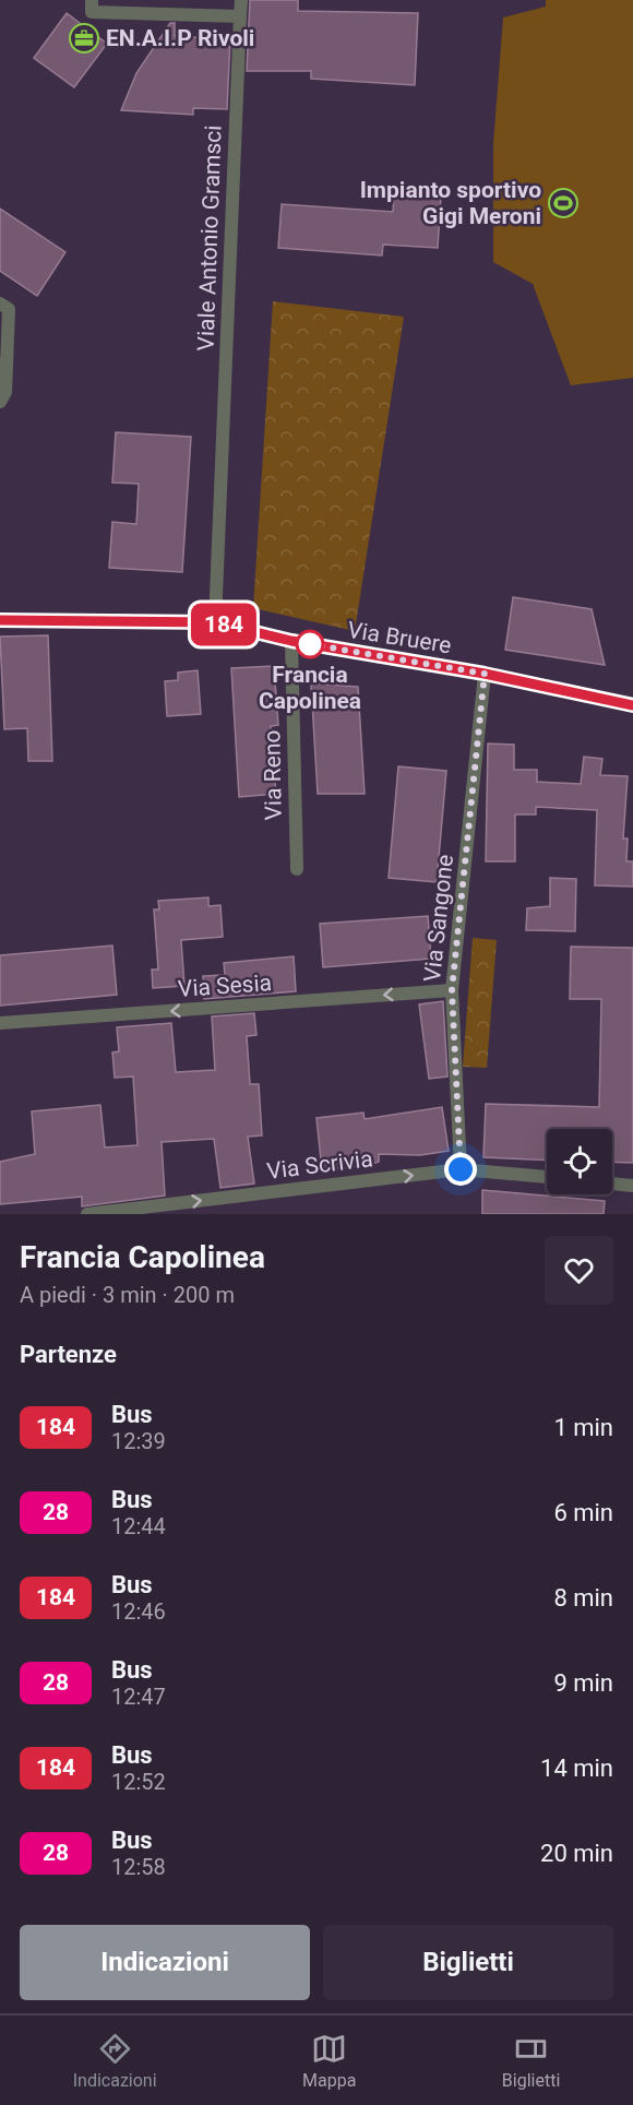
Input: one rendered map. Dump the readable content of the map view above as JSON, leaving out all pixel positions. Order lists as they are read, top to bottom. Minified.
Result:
{"streets":{"street":["Viale Antonio Gramsci","Via Bruere","Via Reno","Via Sangone","Via Sesia","Via Scrivia"]},"crossings":[["Viale Antonio Gramsci","Via Bruere"],["Via Bruere","Via Reno"],["Via Bruere","Via Sangone"],["Via Sangone","Via Sesia"],["Via Sangone","Via Scrivia"]],"one_way":["Via Sesia","Via Scrivia"],"places":{"office":["EN.A.I.P Rivoli"],"sports":["Impianto sportivo Gigi Meroni"],"other":["Francia Capolinea"]},"lines":["bus line 184"],"page":{"on_map":"184","heading":[["Francia Capolinea","A piedi · 3 min · 200 m"],"Partenze"],"list":[{"mark":"184","name":"Bus","note":"12:39","value":"1 min"},{"mark":"28","name":"Bus","note":"12:44","value":"6 min"},{"mark":"184","name":"Bus","note":"12:46","value":"8 min"},{"mark":"28","name":"Bus","note":"12:47","value":"9 min"},{"mark":"184","name":"Bus","note":"12:52","value":"14 min"},{"mark":"28","name":"Bus","note":"12:58","value":"20 min"}],"buttons":["Indicazioni","Biglietti"],"tabs":["Indicazioni","Mappa","Biglietti"]}}
